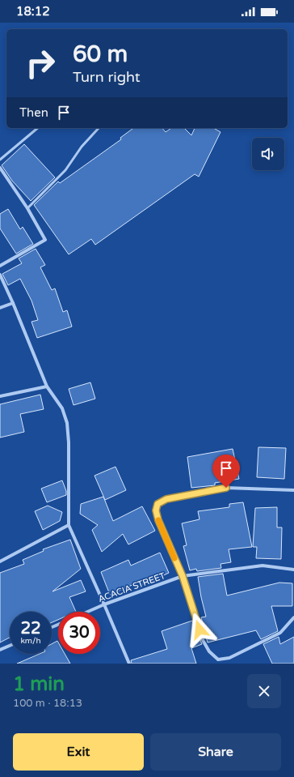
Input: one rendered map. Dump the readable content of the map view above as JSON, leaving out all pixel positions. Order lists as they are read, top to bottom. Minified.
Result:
{"streets":{"street":["ACACIA STREET"]},"page":{"status":"18:12","turn":["60 m","Turn right"],"then":"Then","speed":"22 km/h","limit":"30","heading":["1 min","100 m · 18:13"],"buttons":["Exit","Share"]}}
